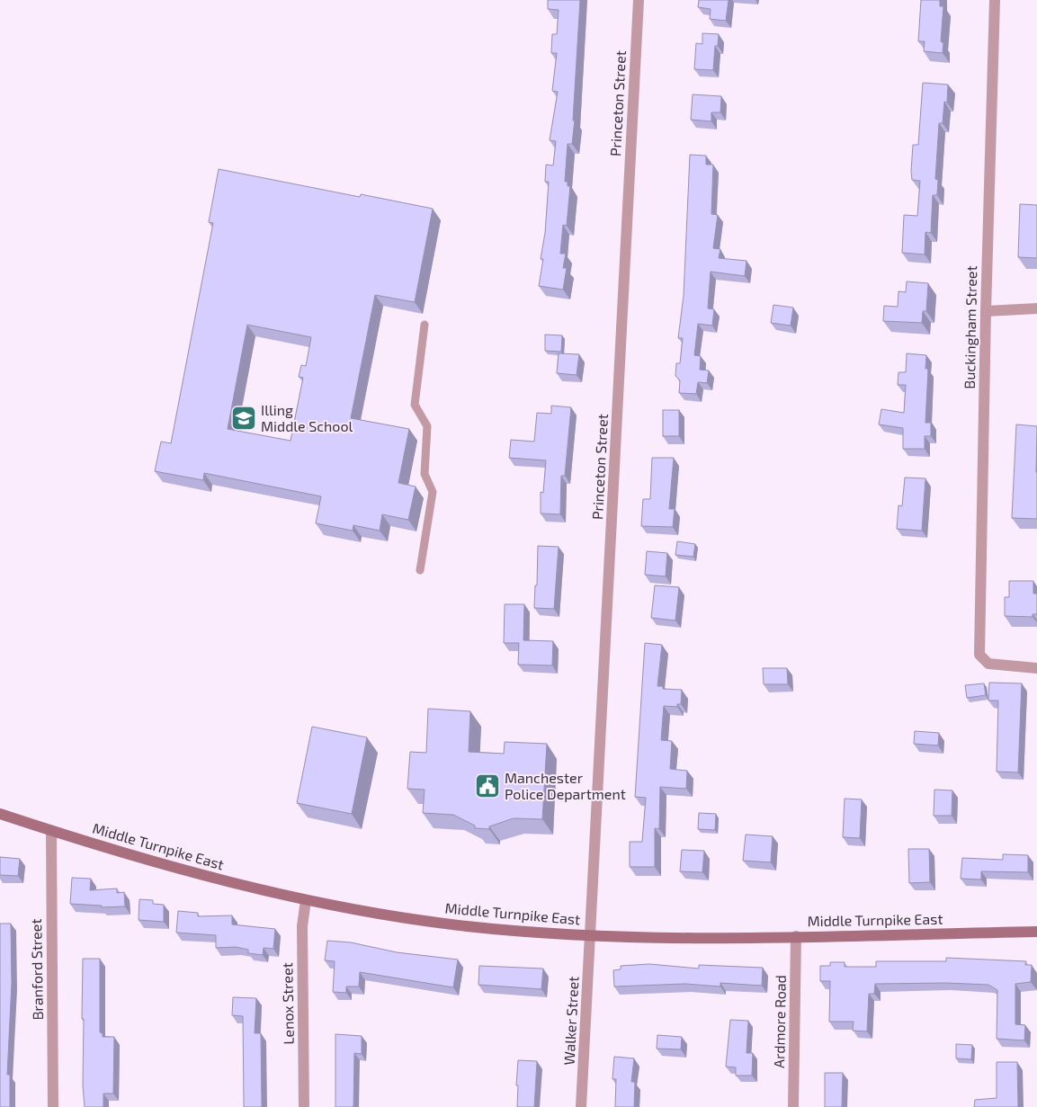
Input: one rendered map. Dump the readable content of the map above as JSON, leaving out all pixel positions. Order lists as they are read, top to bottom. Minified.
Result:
{"streets":{"main road":["Middle Turnpike East"],"street":["Princeton Street","Buckingham Street","Branford Street","Lenox Street","Walker Street","Ardmore Road"]},"crossings":[["Princeton Street","Middle Turnpike East"],["Princeton Street","Walker Street"],["Middle Turnpike East","Branford Street"],["Middle Turnpike East","Lenox Street"],["Middle Turnpike East","Walker Street"],["Middle Turnpike East","Ardmore Road"]],"places":{"school or university":["Illing Middle School"],"public building":["Manchester Police Department"]}}
